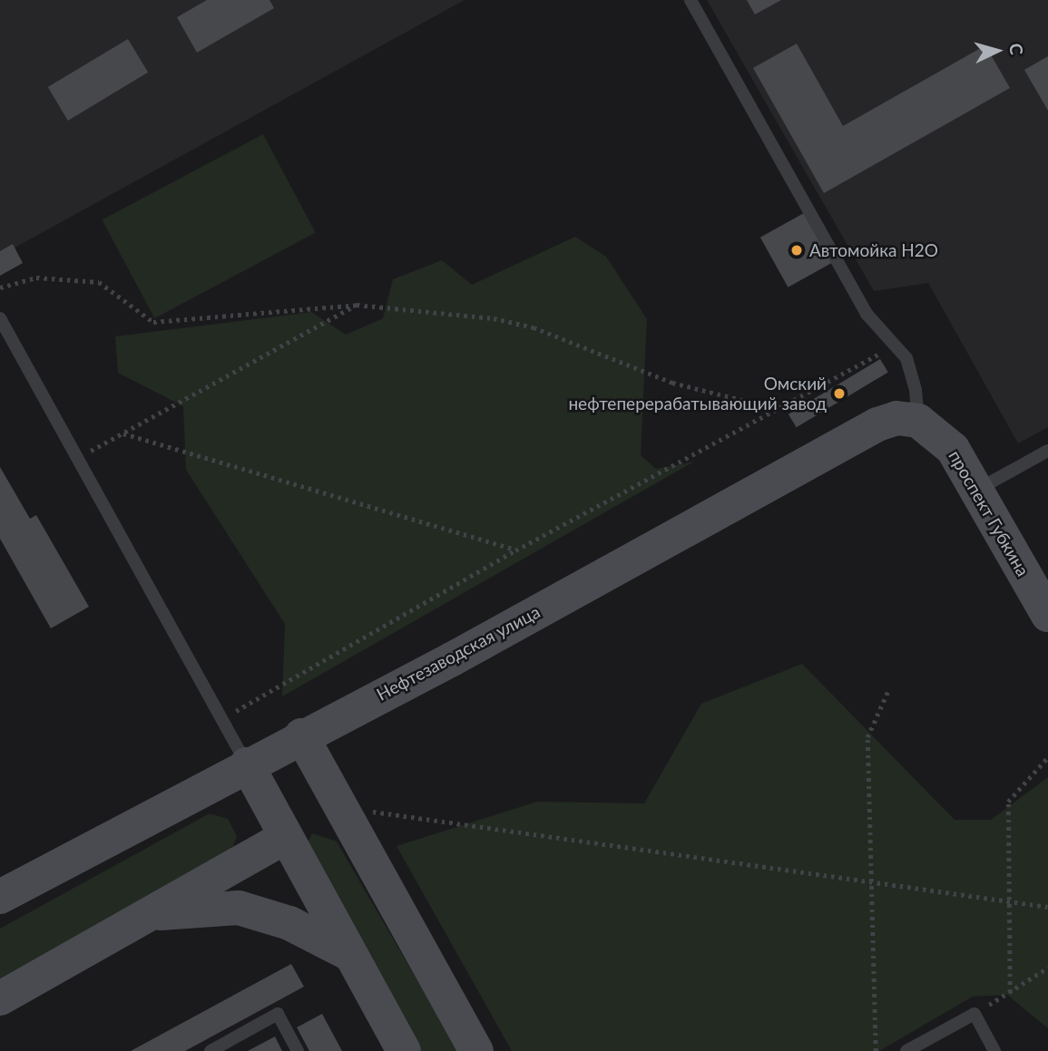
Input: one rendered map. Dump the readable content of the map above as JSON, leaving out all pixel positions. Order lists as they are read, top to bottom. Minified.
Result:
{"streets":{"main road":["проспект Губкина","Нефтезаводская улица"]},"crossings":[["проспект Губкина","Нефтезаводская улица"]],"places":["Автомойка H2O","Омский нефтеперерабатывающий завод"],"north":"right"}
